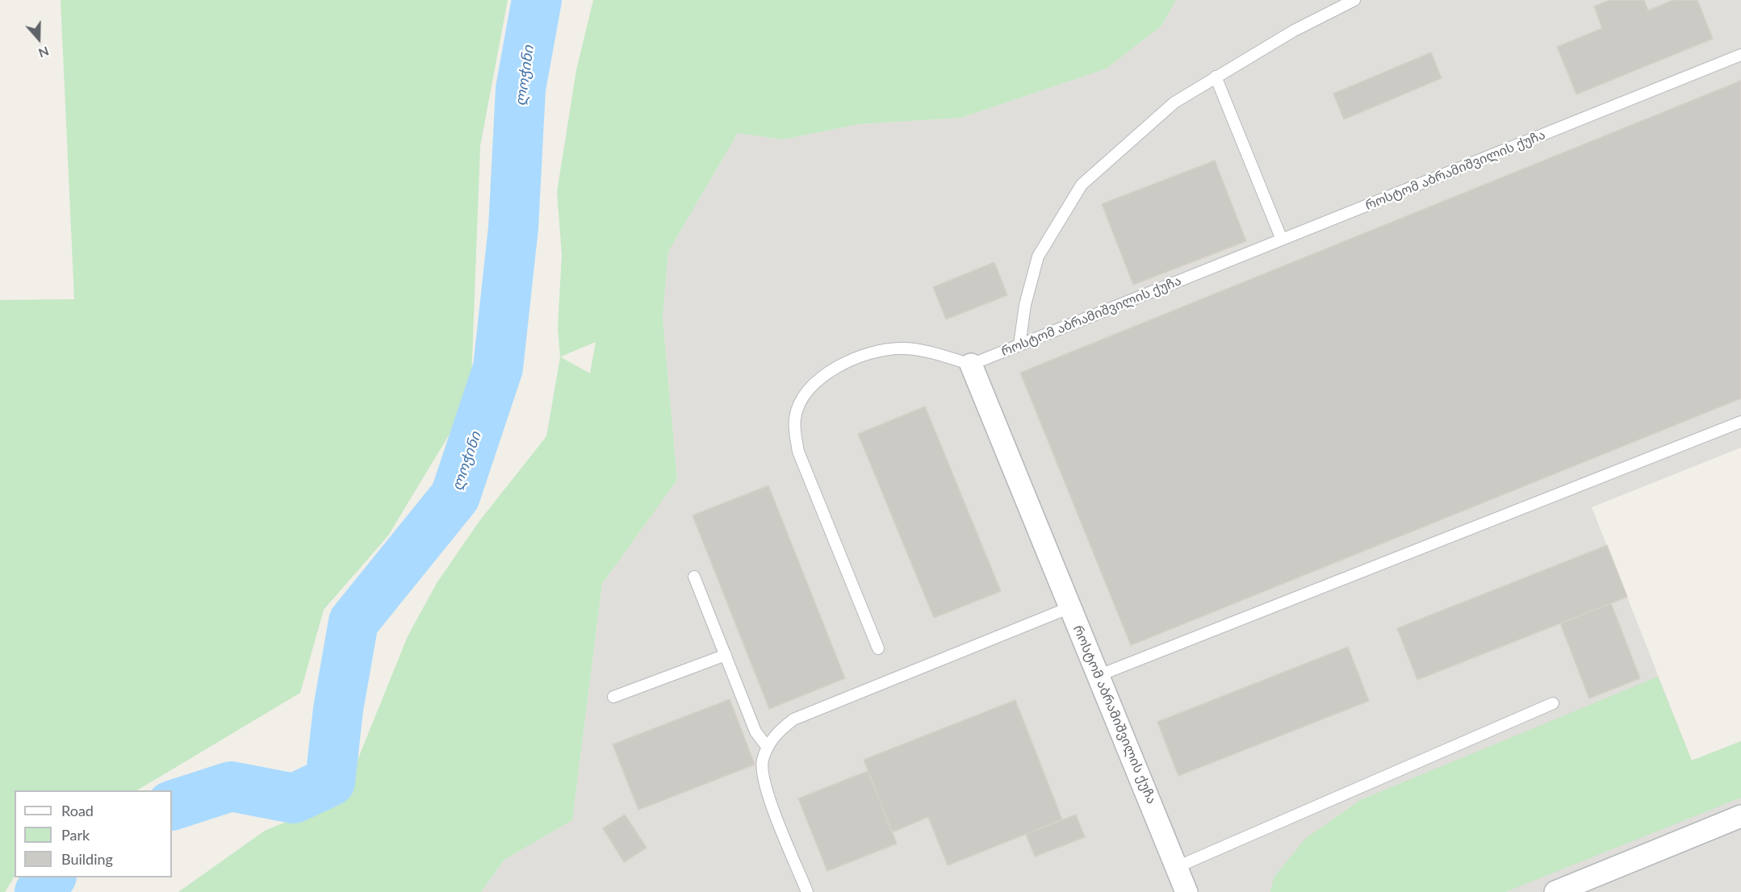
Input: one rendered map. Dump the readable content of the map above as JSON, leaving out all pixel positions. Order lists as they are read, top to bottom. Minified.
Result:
{"streets":{"street":["როსტომ აბრამიშვილის ქუჩა"]},"water":["ლოჭინი"],"legend":["Road","Park","Building"],"north":"bottom"}
